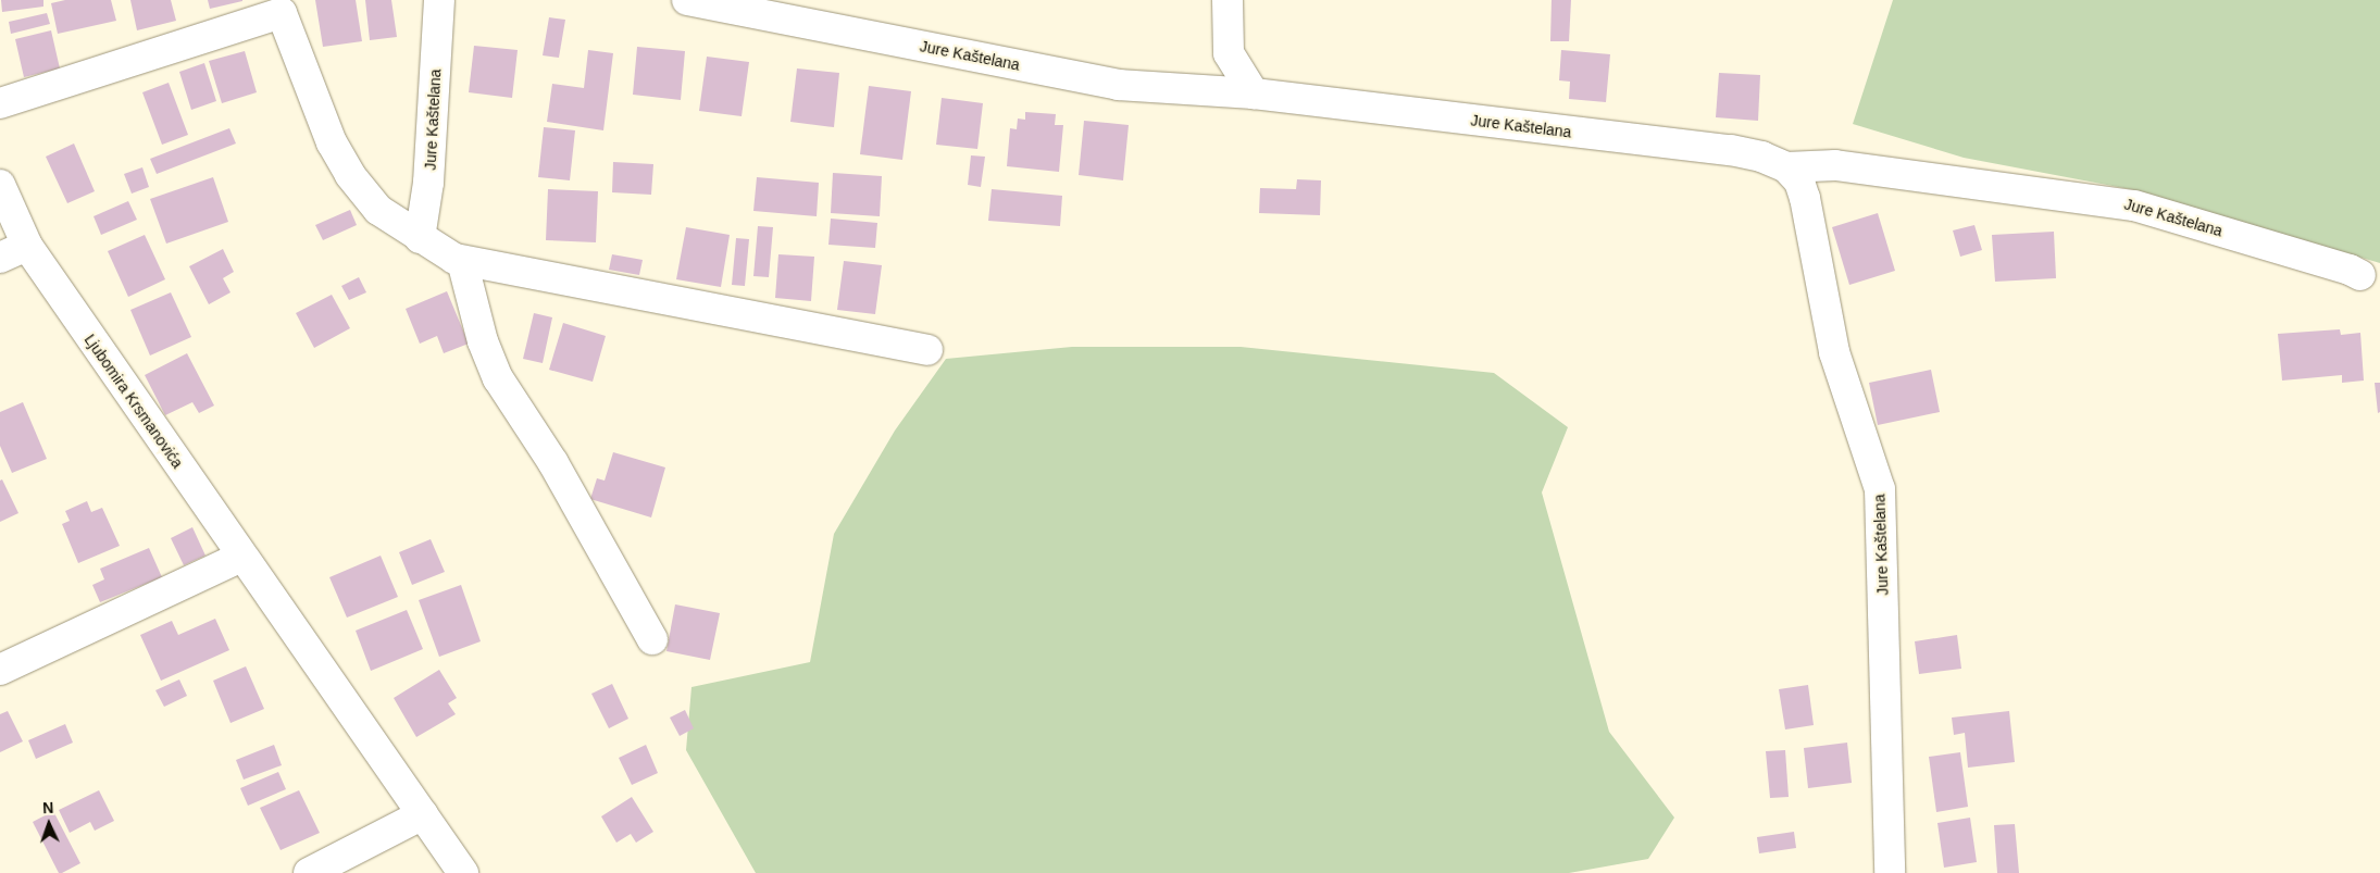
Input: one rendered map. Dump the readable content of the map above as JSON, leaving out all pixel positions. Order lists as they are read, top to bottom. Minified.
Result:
{"streets":{"street":["Jure Kaštelana","Ljubomira Krsmanovića"]},"north":"top"}
